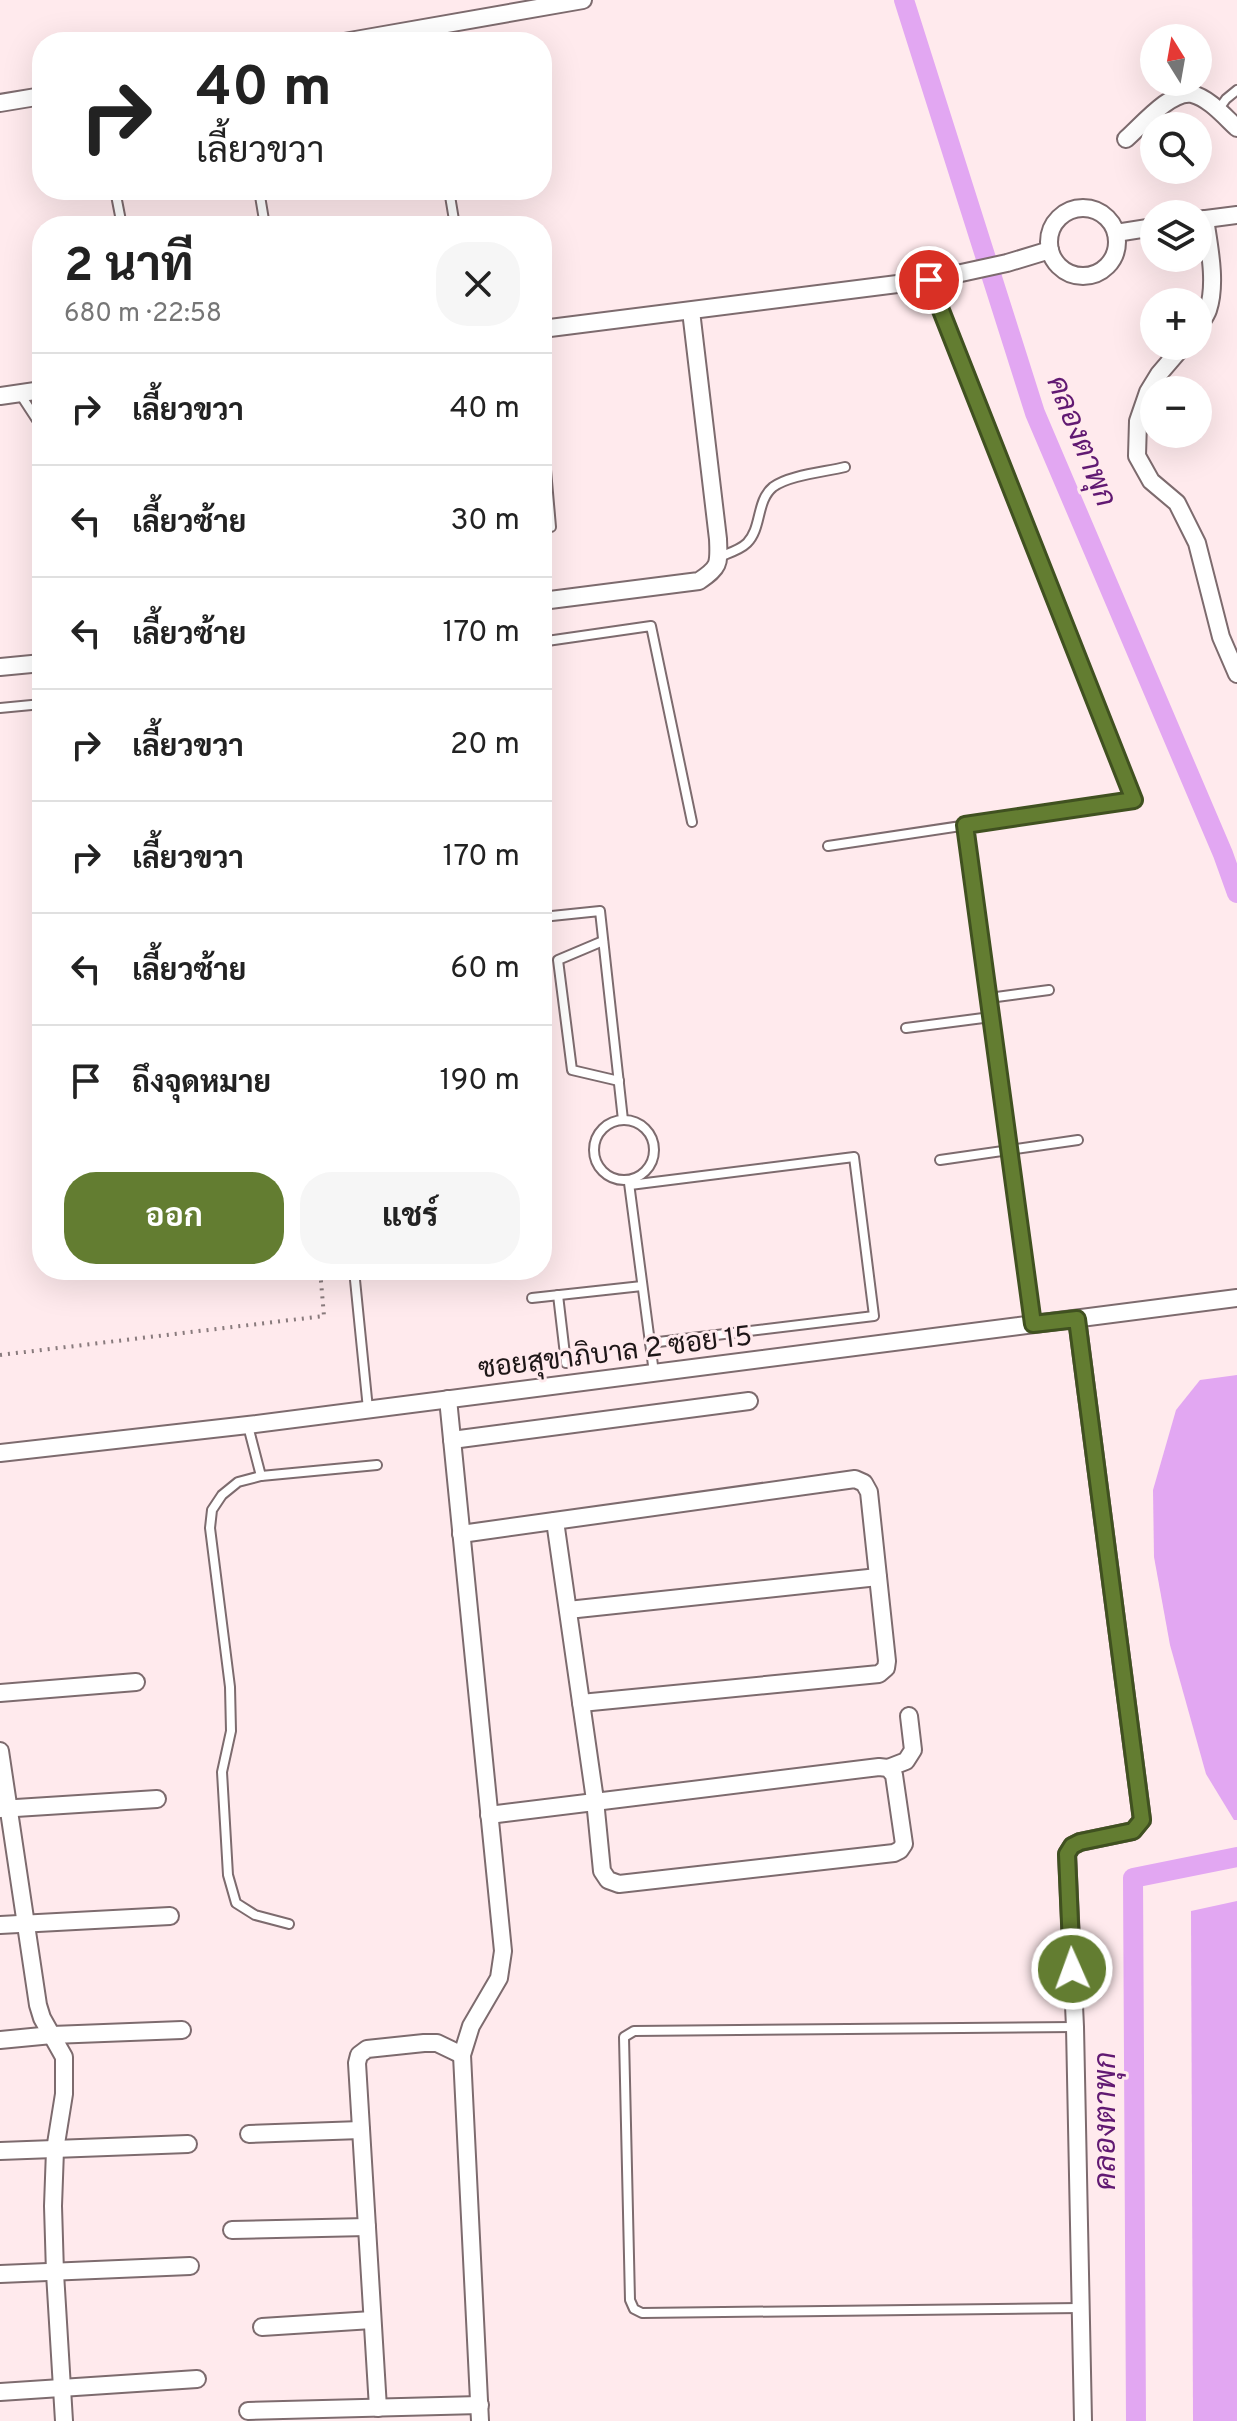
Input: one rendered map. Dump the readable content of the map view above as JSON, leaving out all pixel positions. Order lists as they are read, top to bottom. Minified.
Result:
{"streets":{"street":["ซอยสุขาภิบาล 2 ซอย 15"]},"water":["คลองตาพุก"],"north":"top","page":{"map_buttons":["+","−"],"turn":["40 m","เลี้ยวขวา"],"heading":["2 นาที","680 m · 22:58"],"list":[{"name":"เลี้ยวขวา","value":"40 m"},{"name":"เลี้ยวซ้าย","value":"30 m"},{"name":"เลี้ยวซ้าย","value":"170 m"},{"name":"เลี้ยวขวา","value":"20 m"},{"name":"เลี้ยวขวา","value":"170 m"},{"name":"เลี้ยวซ้าย","value":"60 m"},{"name":"ถึงจุดหมาย","value":"190 m"}],"buttons":["ออก","แชร์"]}}
